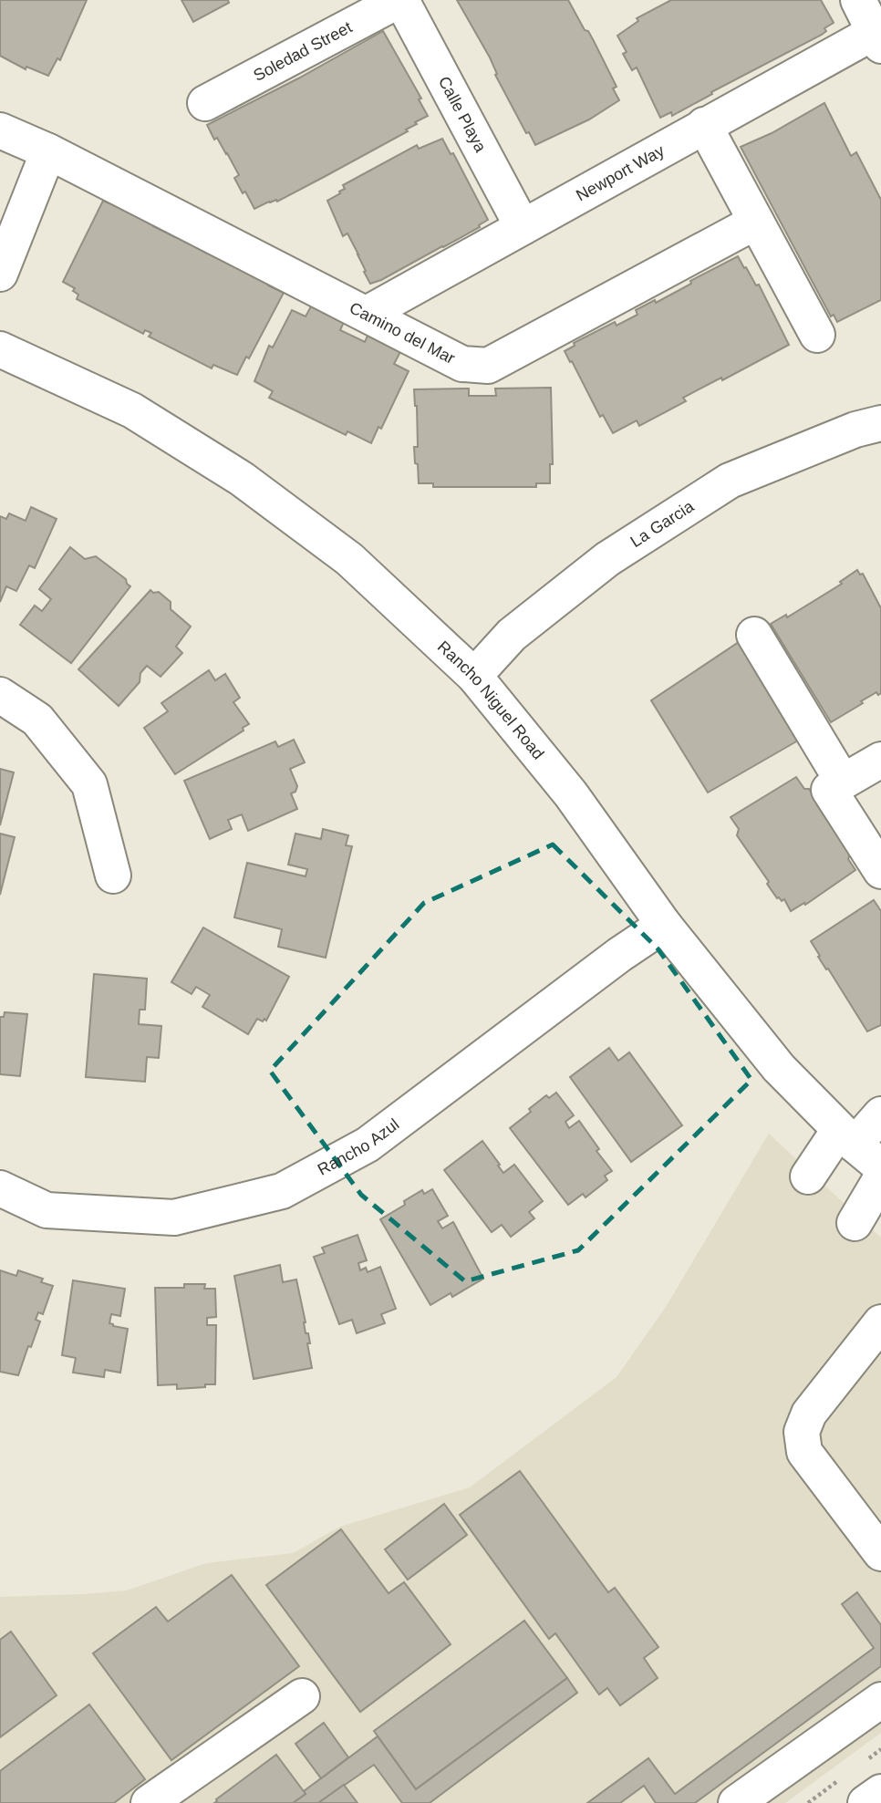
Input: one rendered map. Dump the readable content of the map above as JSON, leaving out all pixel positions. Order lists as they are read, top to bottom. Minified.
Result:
{"streets":{"street":["Soledad Street","Calle Playa","Newport Way","Camino del Mar","La Garcia","Rancho Niguel Road","Rancho Azul"]},"crossings":[["Soledad Street","Calle Playa"],["Calle Playa","Newport Way"],["Newport Way","Camino del Mar"],["La Garcia","Rancho Niguel Road"],["Rancho Niguel Road","Rancho Azul"]]}
